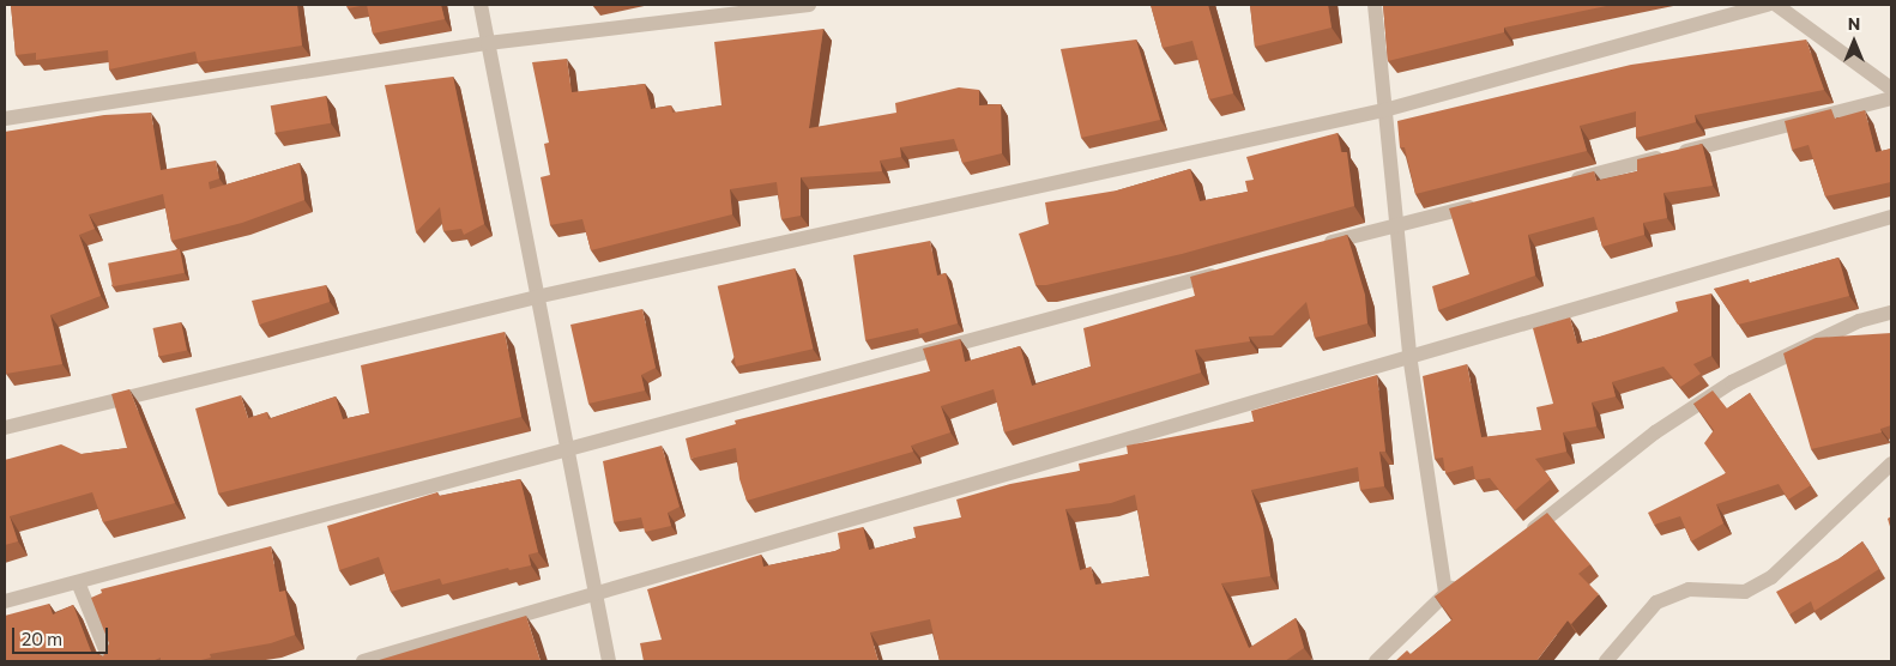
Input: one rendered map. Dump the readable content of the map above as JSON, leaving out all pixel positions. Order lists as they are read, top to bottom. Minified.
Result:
{"scale_bar":"20 m","north":"top"}
